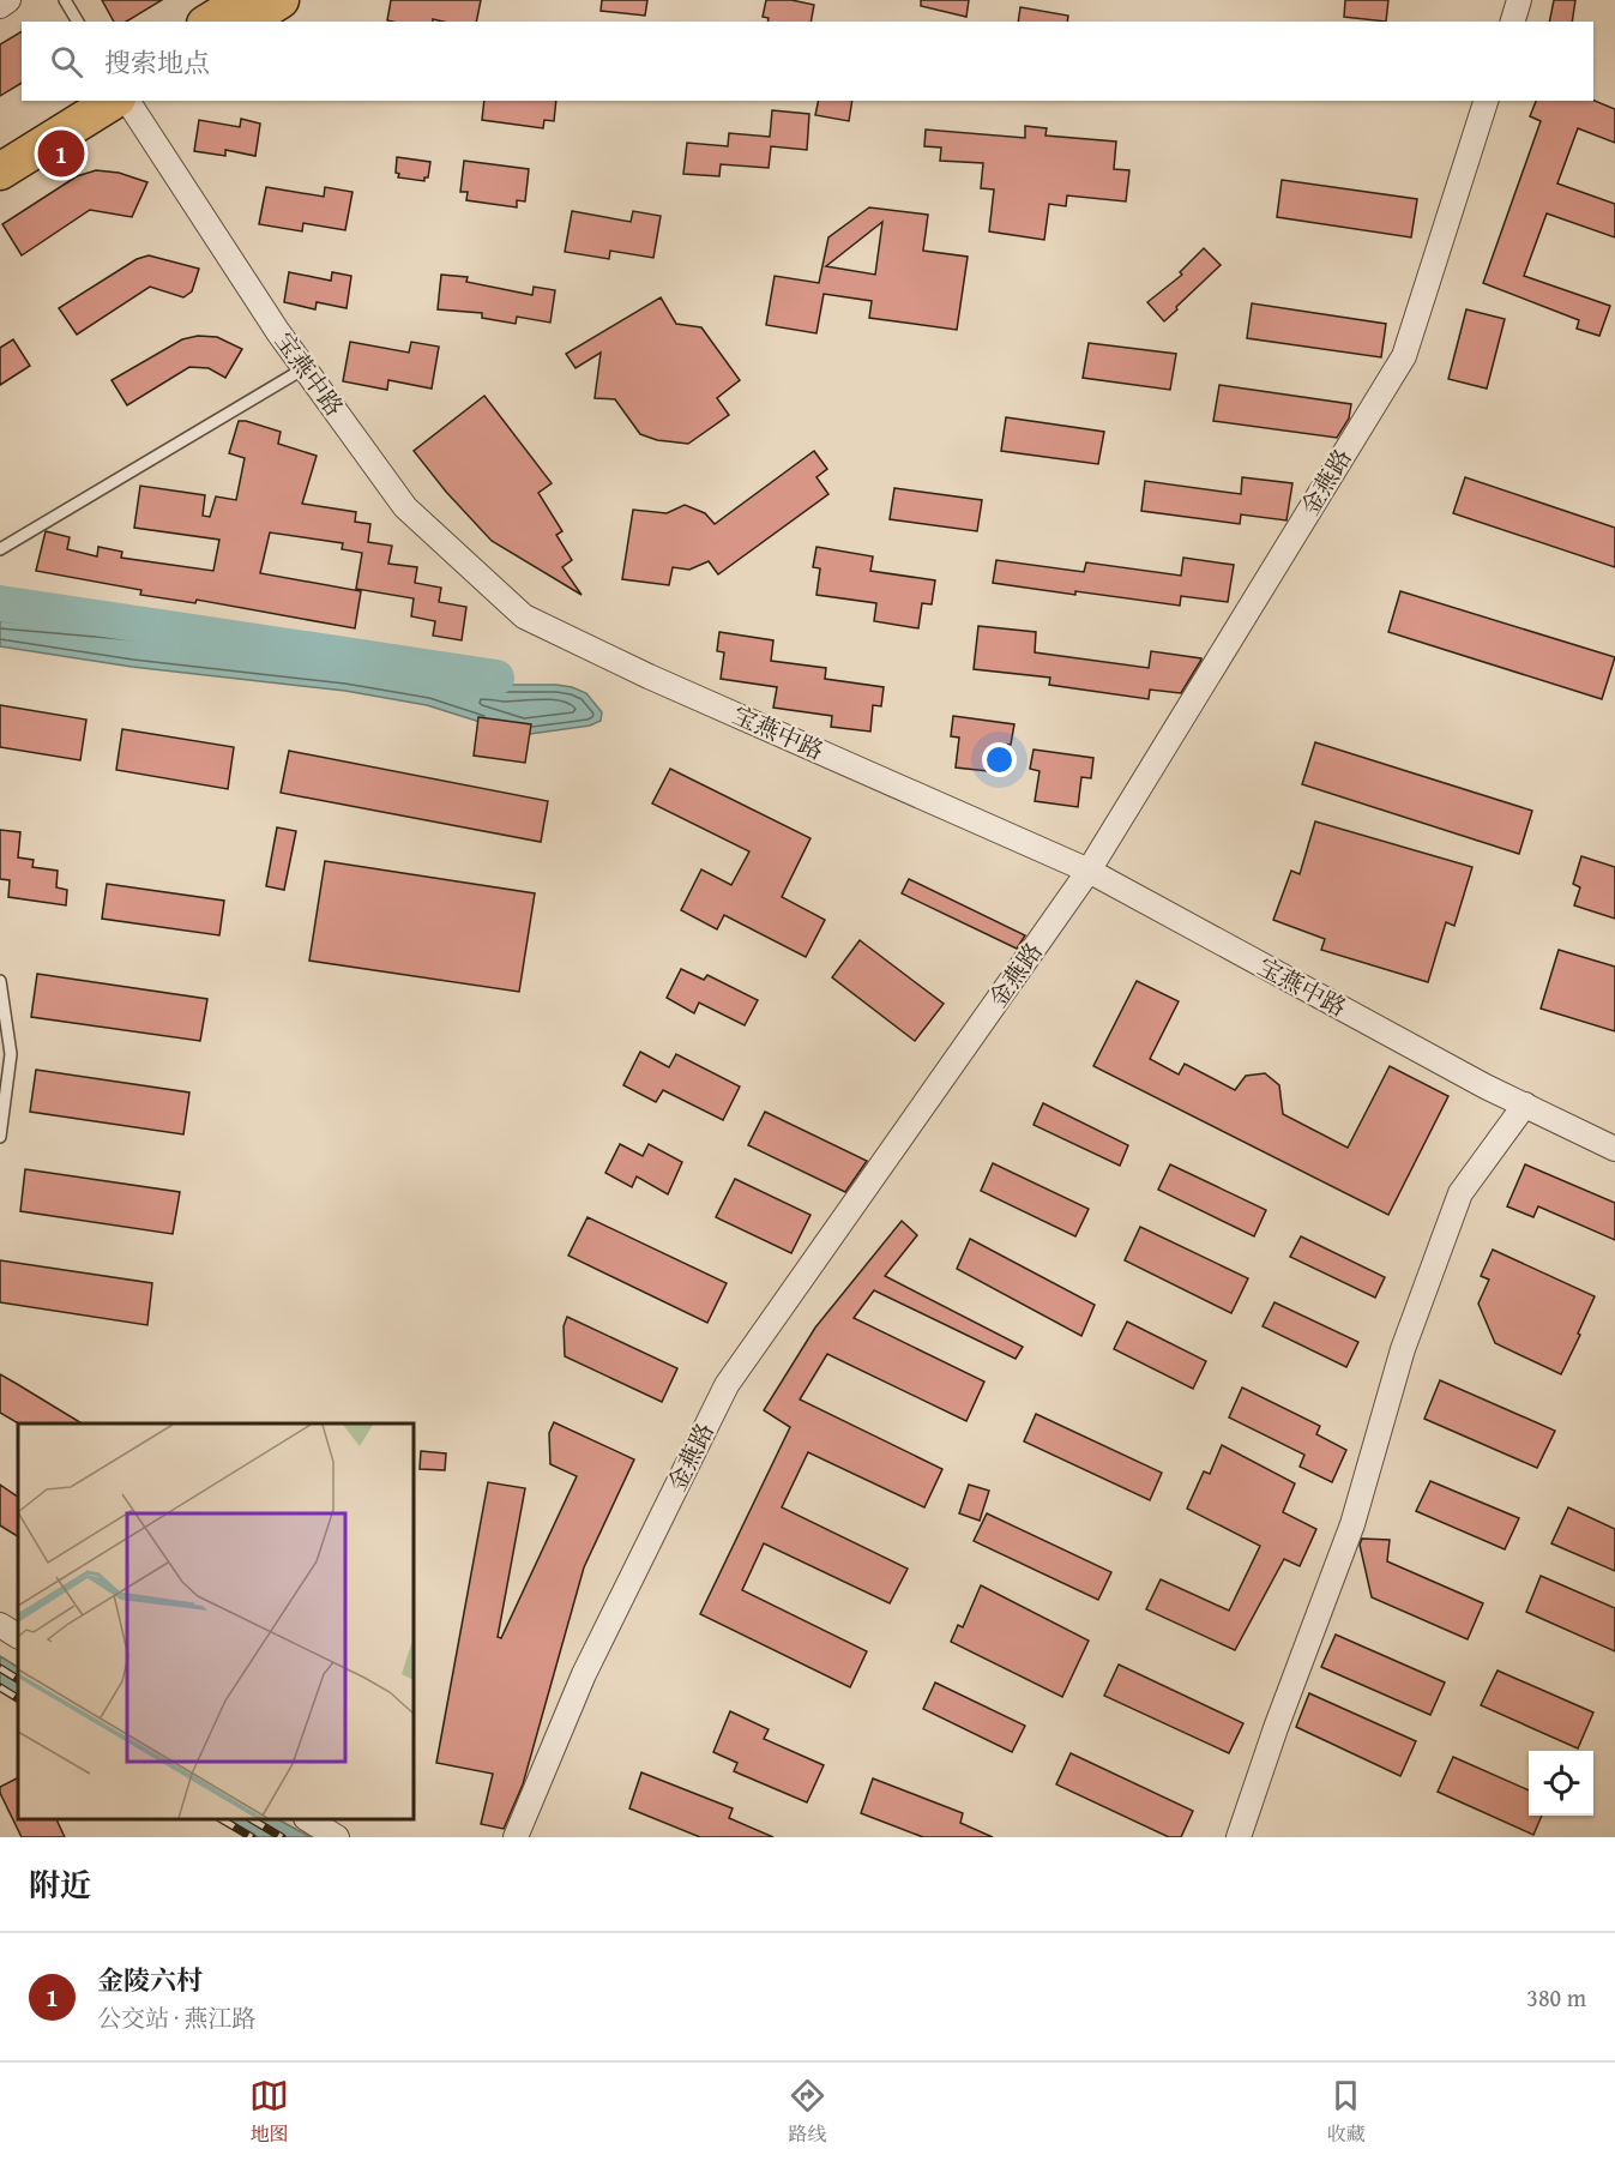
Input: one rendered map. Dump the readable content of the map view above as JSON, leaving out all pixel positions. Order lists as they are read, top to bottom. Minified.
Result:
{"streets":{"street":["宝燕中路","金燕路"]},"crossings":[["宝燕中路","金燕路"]],"page":{"search":"搜索地点","pins":"1","heading":"附近","list":[{"mark":"1","name":"金陵六村","note":"公交站 · 燕江路","value":"380 m"}],"nav":["地图","路线","收藏"]}}
